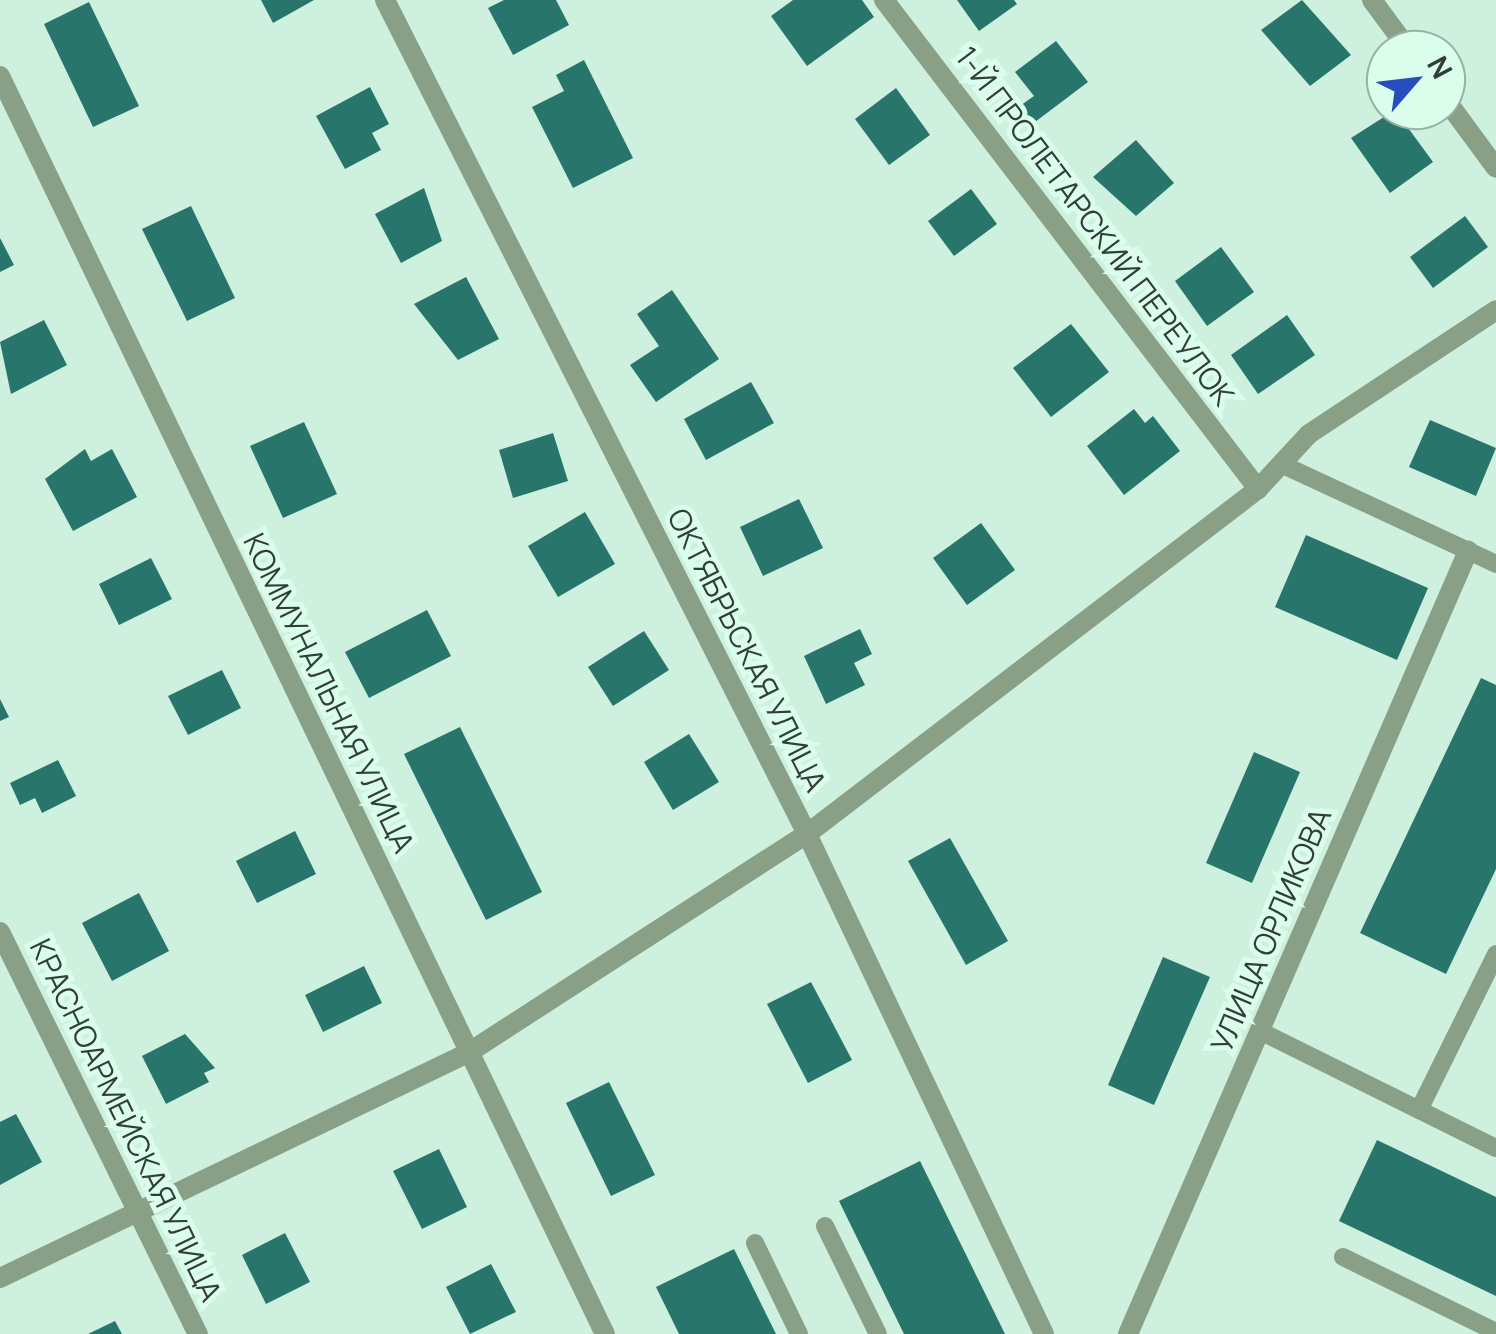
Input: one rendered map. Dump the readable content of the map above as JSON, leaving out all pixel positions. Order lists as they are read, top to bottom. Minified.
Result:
{"streets":{"street":["1-Й ПРОЛЕТАРСКИЙ ПЕРЕУЛОК","ОКТЯБРЬСКАЯ УЛИЦА","КОММУНАЛЬНАЯ УЛИЦА","УЛИЦА ОРЛИКОВА","КРАСНОАРМЕЙСКАЯ УЛИЦА"]},"north":"top right"}
